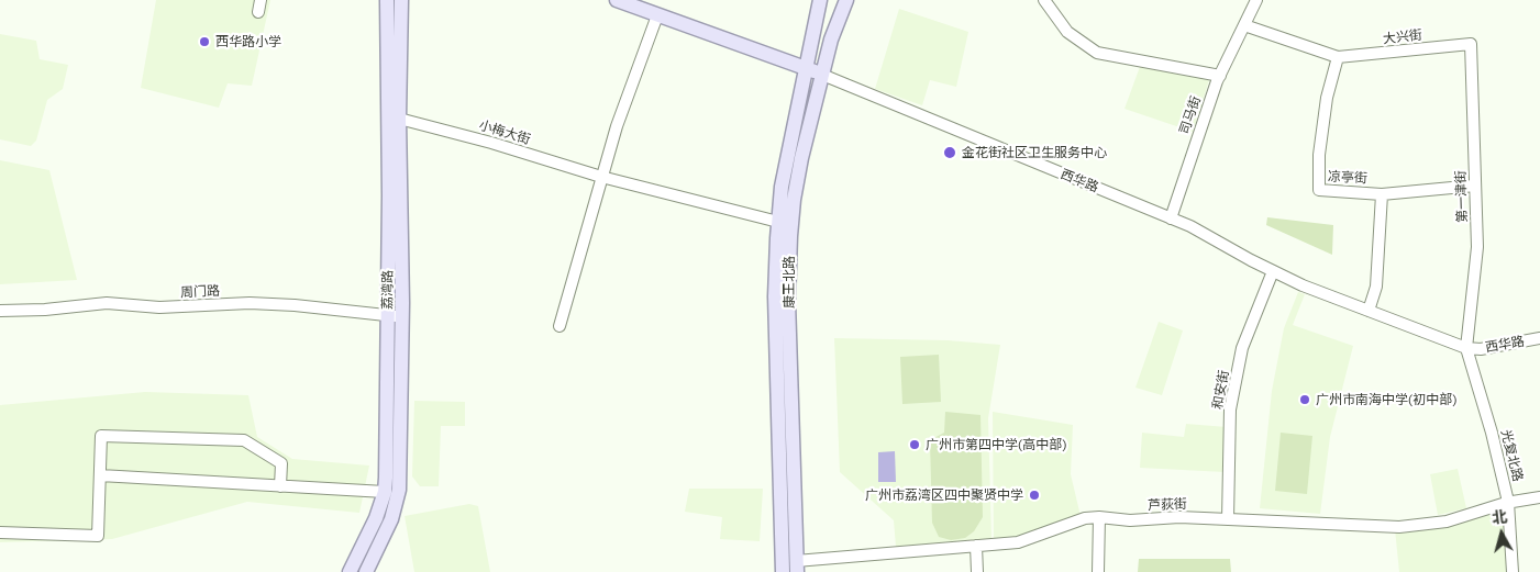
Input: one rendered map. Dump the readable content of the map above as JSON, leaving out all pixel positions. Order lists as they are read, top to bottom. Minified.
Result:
{"streets":{"main road":["西华路","康王北路","荔湾路"],"street":["大兴街","司马街","小梅大街","凉亭街","第一津街","周门路","和安街","光复北路","芦荻街"]},"crossings":[["大兴街","凉亭街"],["大兴街","第一津街"],["司马街","西华路"],["小梅大街","康王北路"],["小梅大街","荔湾路"],["凉亭街","第一津街"],["西华路","第一津街"],["西华路","康王北路"],["西华路","和安街"],["西华路","光复北路"],["第一津街","光复北路"],["康王北路","芦荻街"],["荔湾路","周门路"],["和安街","芦荻街"],["光复北路","芦荻街"]],"places":["西华路小学","金花街社区卫生服务中心","广州市南海中学(初中部)","广州市第四中学(高中部)","广州市荔湾区四中聚贤中学"],"north":"top"}
